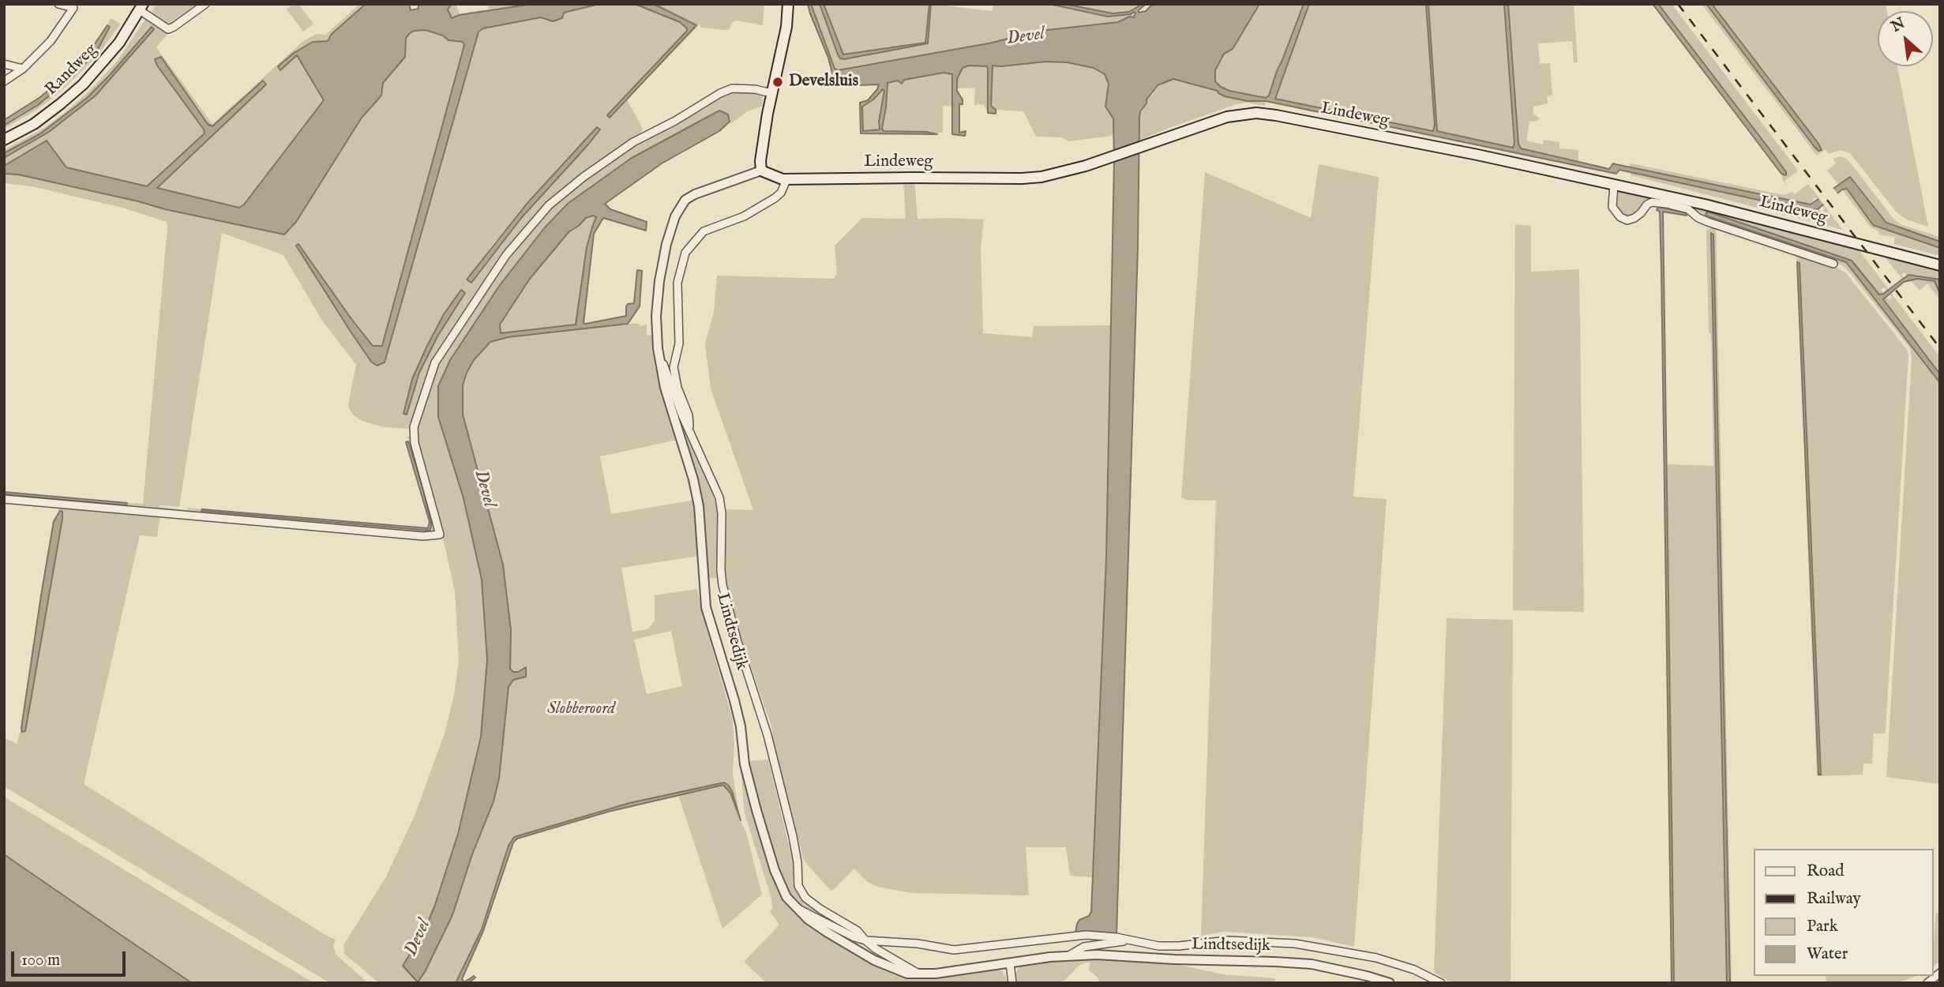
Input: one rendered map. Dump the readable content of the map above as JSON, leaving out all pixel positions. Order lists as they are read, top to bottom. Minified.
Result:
{"streets":{"main road":["Randweg","Lindeweg"],"street":["Lindtsedijk"]},"water":["Devel"],"parks":["Slobberoord"],"places":["Develsluis"],"legend":["Road","Railway","Park","Water"],"scale_bar":"100 m","north":"top left"}
